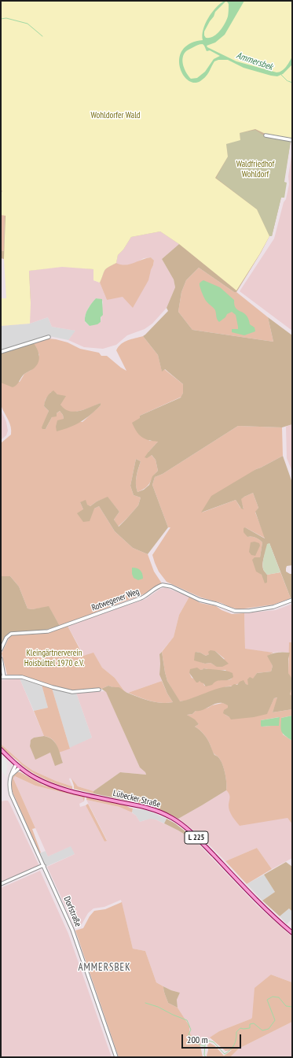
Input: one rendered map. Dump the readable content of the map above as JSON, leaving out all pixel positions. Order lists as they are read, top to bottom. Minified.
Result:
{"streets":{"main road":["Lübecker Straße","L 225"],"street":["Rotwegener Weg","Dorfstraße"]},"crossings":[["Lübecker Straße","Dorfstraße"]],"districts":["AMMERSBEK"],"water":["Ammersbek"],"parks":["Wohldorfer Wald","Waldfriedhof Wohldorf","Kleingärtnerverein Hoisbüttel 1970 e.V."],"scale_bar":"200 m"}
